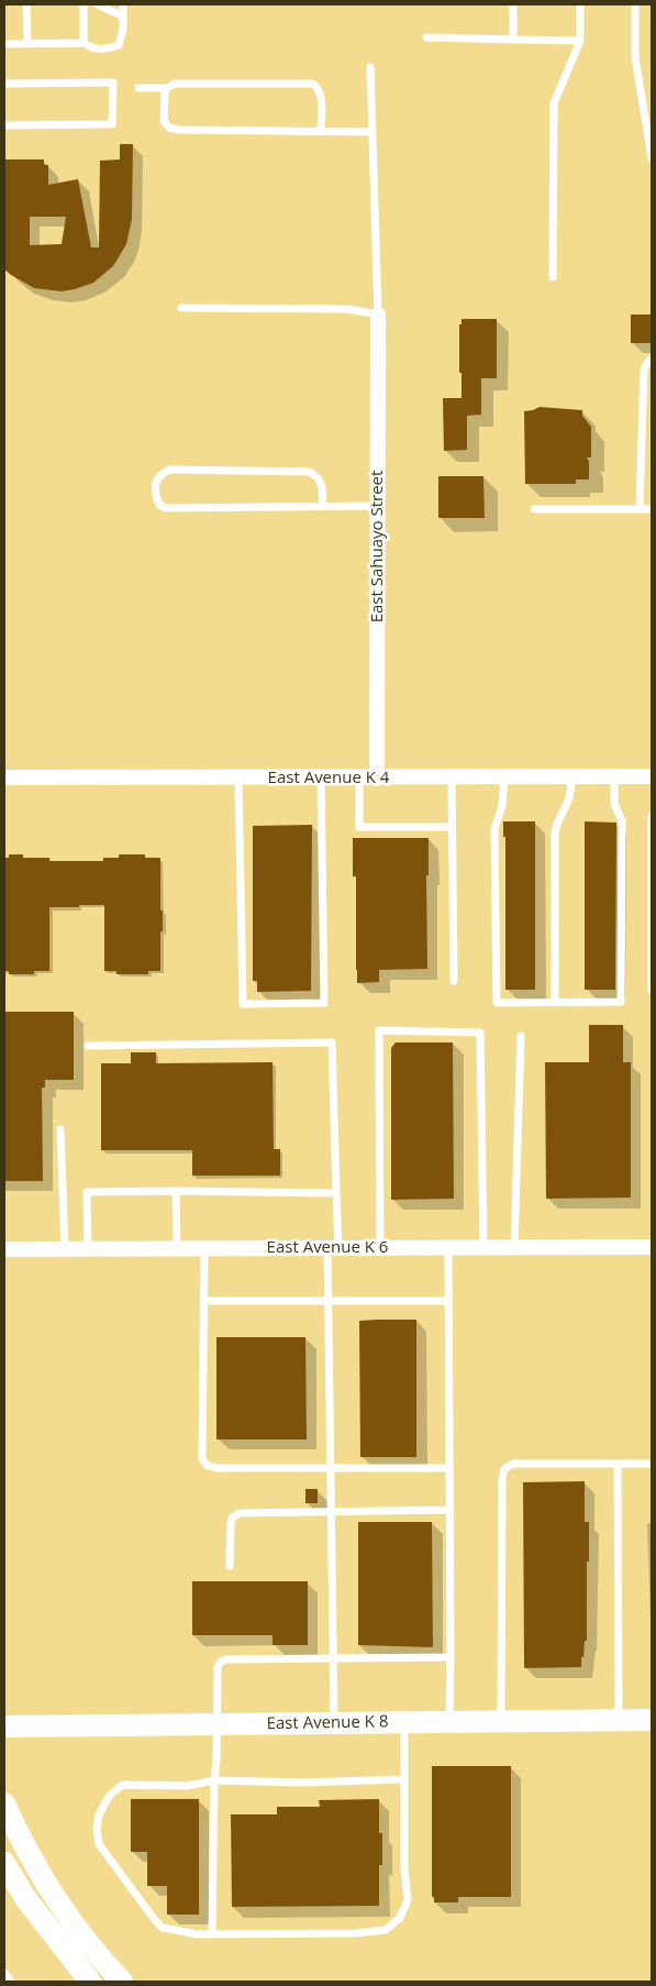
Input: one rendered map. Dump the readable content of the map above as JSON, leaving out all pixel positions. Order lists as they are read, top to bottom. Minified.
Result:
{"streets":{"street":["East Sahuayo Street","East Avenue K 4","East Avenue K 6","East Avenue K 8"]},"crossings":[["East Sahuayo Street","East Avenue K 4"]]}
